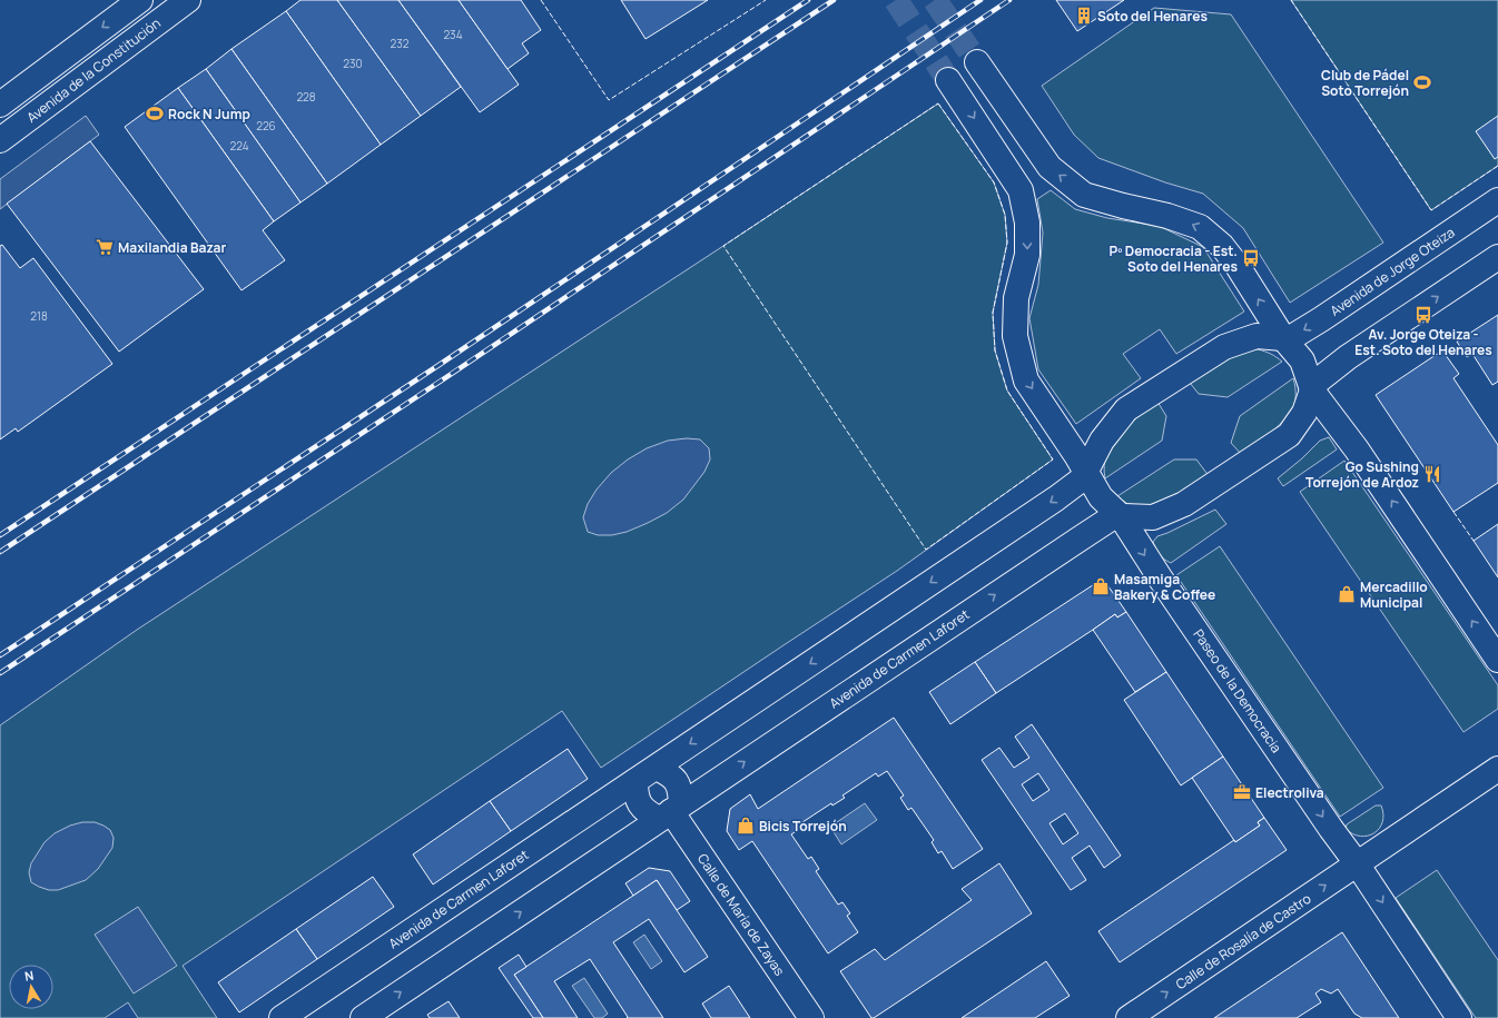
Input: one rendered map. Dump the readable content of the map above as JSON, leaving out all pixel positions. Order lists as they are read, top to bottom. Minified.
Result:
{"streets":{"street":["Avenida de la Constitución","Avenida de Jorge Oteiza","Avenida de Carmen Laforet","Paseo de la Democracia","Calle de María de Zayas","Calle de Rosalía de Castro"]},"crossings":[["Avenida de Carmen Laforet","Paseo de la Democracia"],["Avenida de Carmen Laforet","Calle de María de Zayas"],["Paseo de la Democracia","Calle de Rosalía de Castro"]],"one_way":["Paseo de la Democracia","Calle de Rosalía de Castro"],"places":{"building":["Soto del Henares"],"sports":["Club de Pádel Soto Torrejón","Rock N Jump"],"supermarket":["Maxilandia Bazar"],"bus stop":["Pº Democracia - Est. Soto del Henares","Av. Jorge Oteiza - Est. Soto del Henares"],"restaurant":["Go Sushing Torrejón de Ardoz"],"shop":["Masamiga Bakery & Coffee","Mercadillo Municipal","Bicis Torrejón"],"office":["Electroliva"]},"house_numbers":["234","232","230","228","226","224","218"],"north":"top"}
